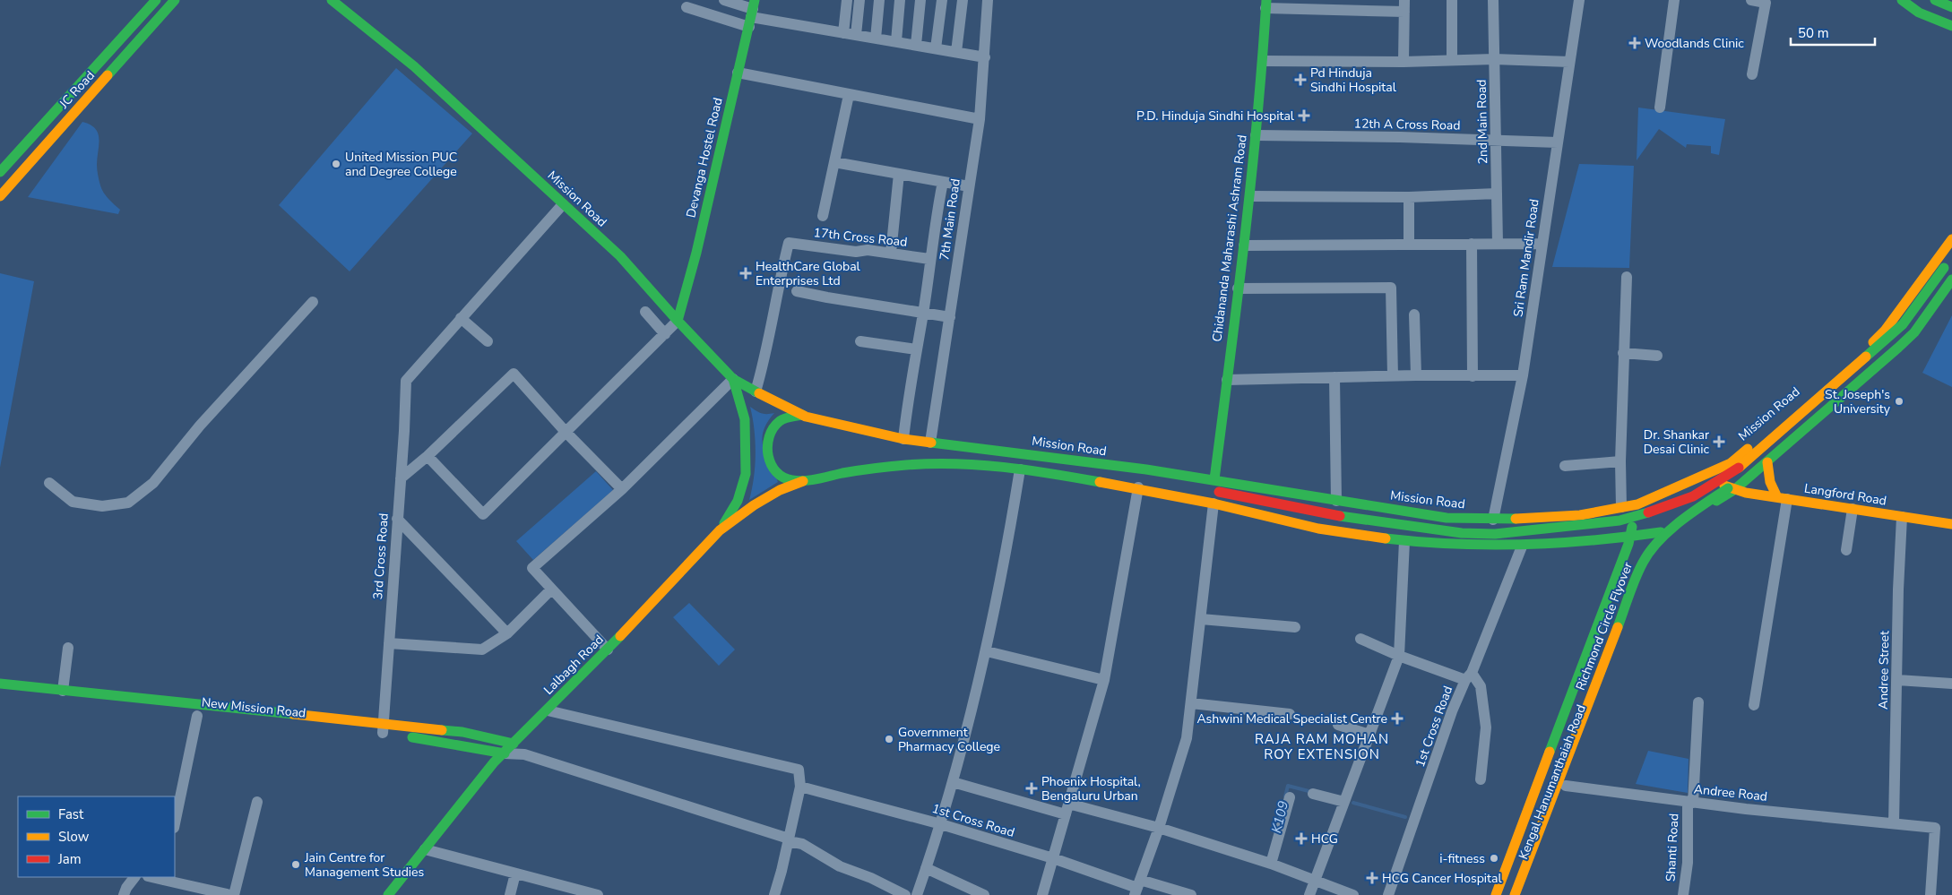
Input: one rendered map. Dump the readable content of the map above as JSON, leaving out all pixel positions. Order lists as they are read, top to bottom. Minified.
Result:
{"streets":{"main road":["JC Road","Devanga Hostel Road","Mission Road","Chidananda Maharashi Ashram Road","Langford Road","Richmond Circle Flyover","Lalbagh Road","Kengal Hanumanthaiah Road"],"street":["2nd Main Road","12th A Cross Road","7th Main Road","17th Cross Road","Sri Ram Mandir Road","3rd Cross Road","Andree Street","1st Cross Road","Andree Road","Shanti Road"]},"crossings":[["2nd Main Road","12th A Cross Road"],["12th A Cross Road","Chidananda Maharashi Ashram Road"],["12th A Cross Road","Sri Ram Mandir Road"],["Devanga Hostel Road","Mission Road"],["Mission Road","7th Main Road"],["Mission Road","17th Cross Road"],["Mission Road","Chidananda Maharashi Ashram Road"],["Mission Road","Sri Ram Mandir Road"],["Mission Road","Langford Road"],["Mission Road","Richmond Circle Flyover"],["Mission Road","Kengal Hanumanthaiah Road"],["Langford Road","Andree Street"],["Andree Street","Andree Road"],["Kengal Hanumanthaiah Road","Andree Road"],["Andree Road","Shanti Road"]],"districts":["RAJA RAM MOHAN ROY EXTENSION"],"water":["K109"],"places":{"health":["Woodlands Clinic","Pd Hinduja Sindhi Hospital","P.D. Hinduja Sindhi Hospital","HealthCare Global Enterprises Ltd","Dr. Shankar Desai Clinic","Ashwini Medical Specialist Centre","Phoenix Hospital, Bengaluru Urban","HCG","HCG Cancer Hospital"],"other":["United Mission PUC and Degree College","St. Joseph's University","Government Pharmacy College","i-fitness","Jain Centre for Management Studies"]},"legend":["Fast","Slow","Jam"],"scale_bar":"50 m"}
